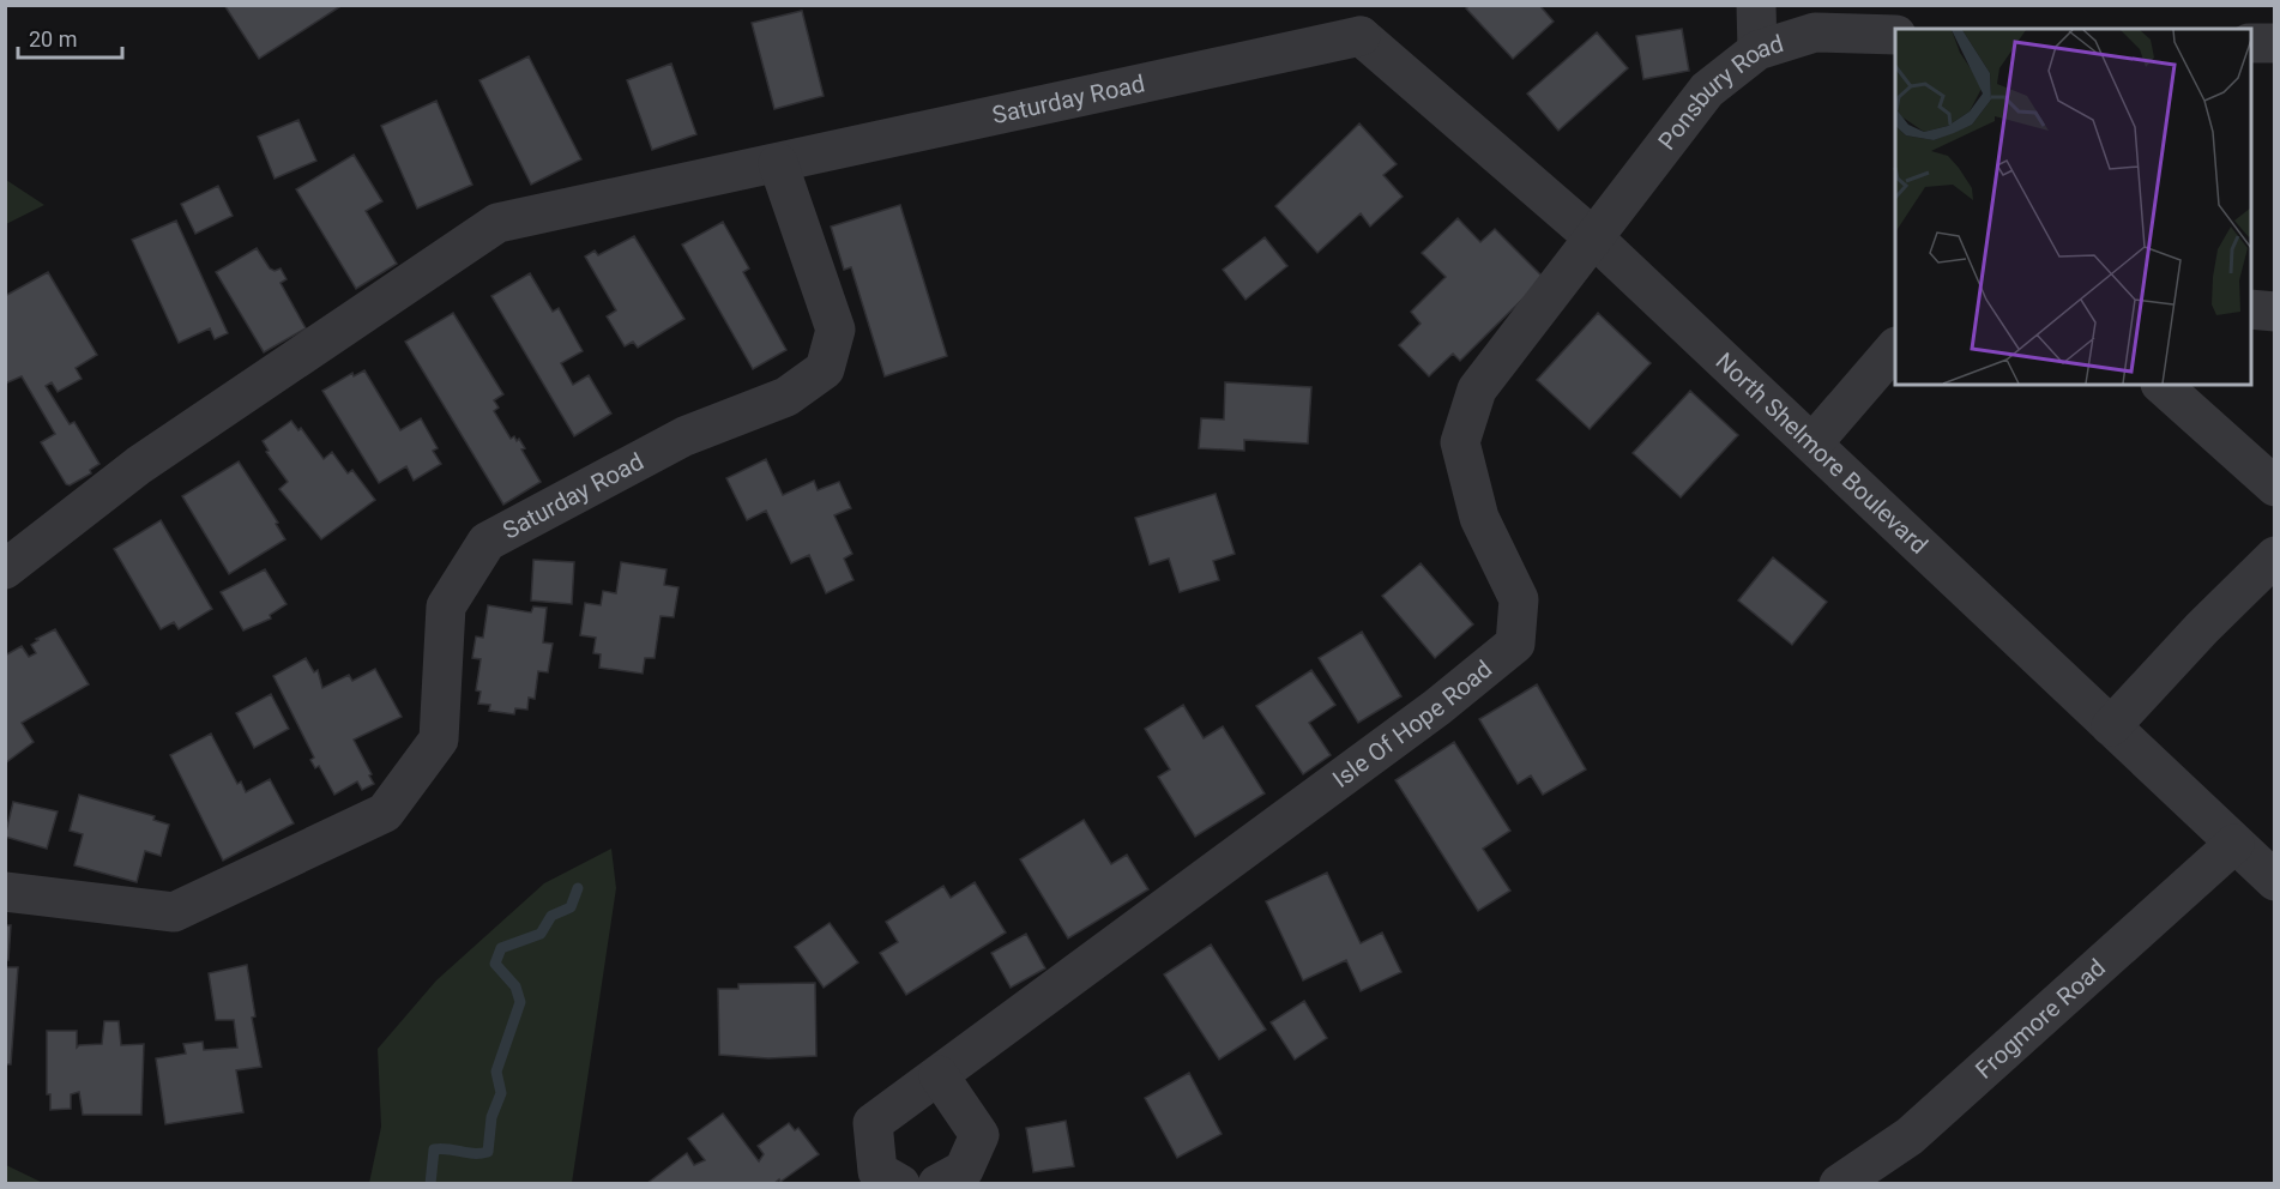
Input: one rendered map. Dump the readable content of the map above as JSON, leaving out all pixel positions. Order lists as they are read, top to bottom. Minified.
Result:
{"streets":{"street":["Ponsbury Road","Saturday Road","North Shelmore Boulevard","Isle Of Hope Road","Frogmore Road"]},"crossings":[["Ponsbury Road","North Shelmore Boulevard"],["Ponsbury Road","Isle Of Hope Road"],["Saturday Road","North Shelmore Boulevard"],["North Shelmore Boulevard","Isle Of Hope Road"],["North Shelmore Boulevard","Frogmore Road"]],"scale_bar":"20 m"}
